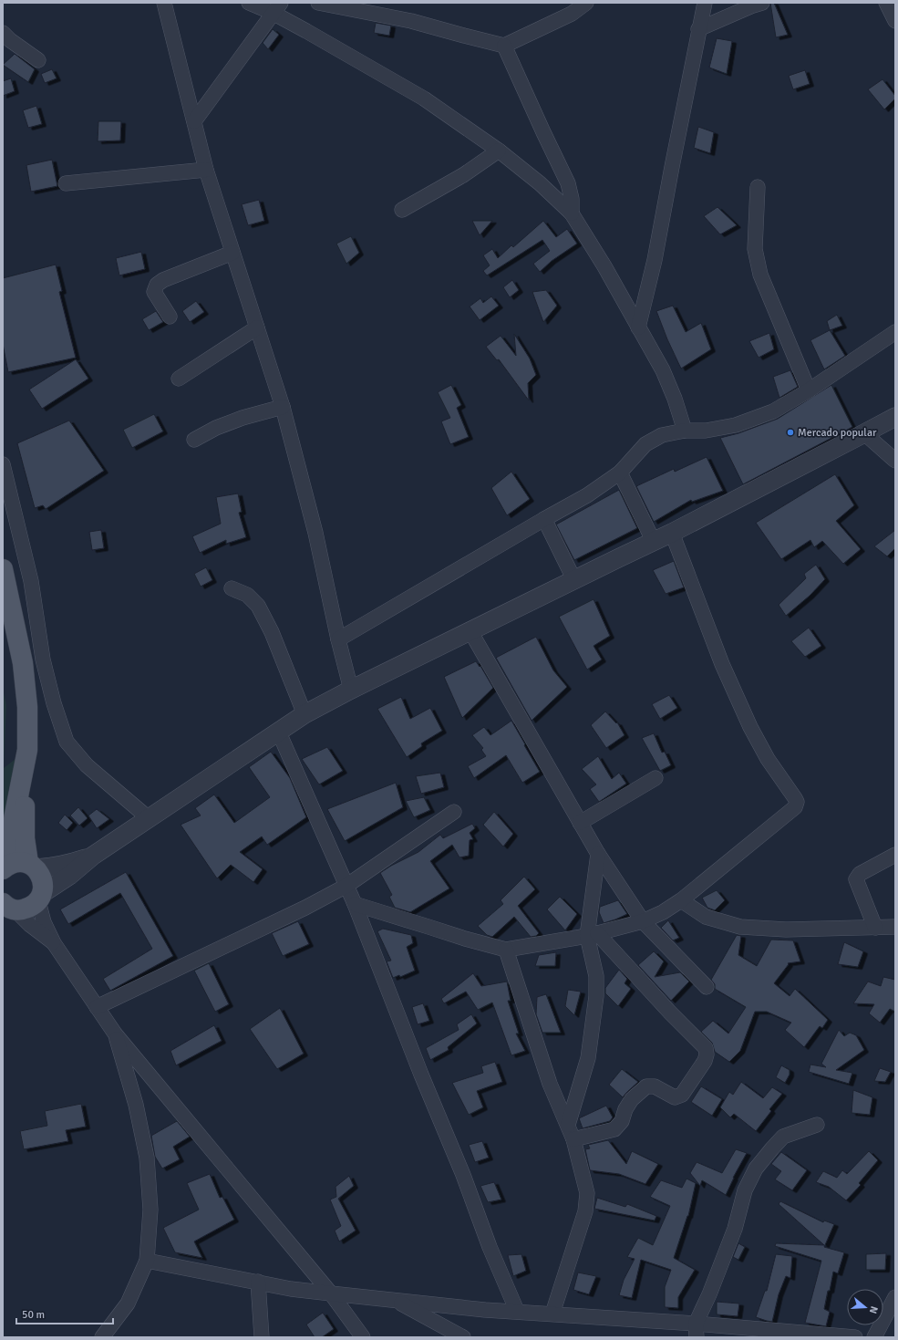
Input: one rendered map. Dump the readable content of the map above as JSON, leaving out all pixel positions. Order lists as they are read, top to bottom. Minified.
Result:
{"places":["Mercado popular"],"scale_bar":"50 m","north":"right"}
